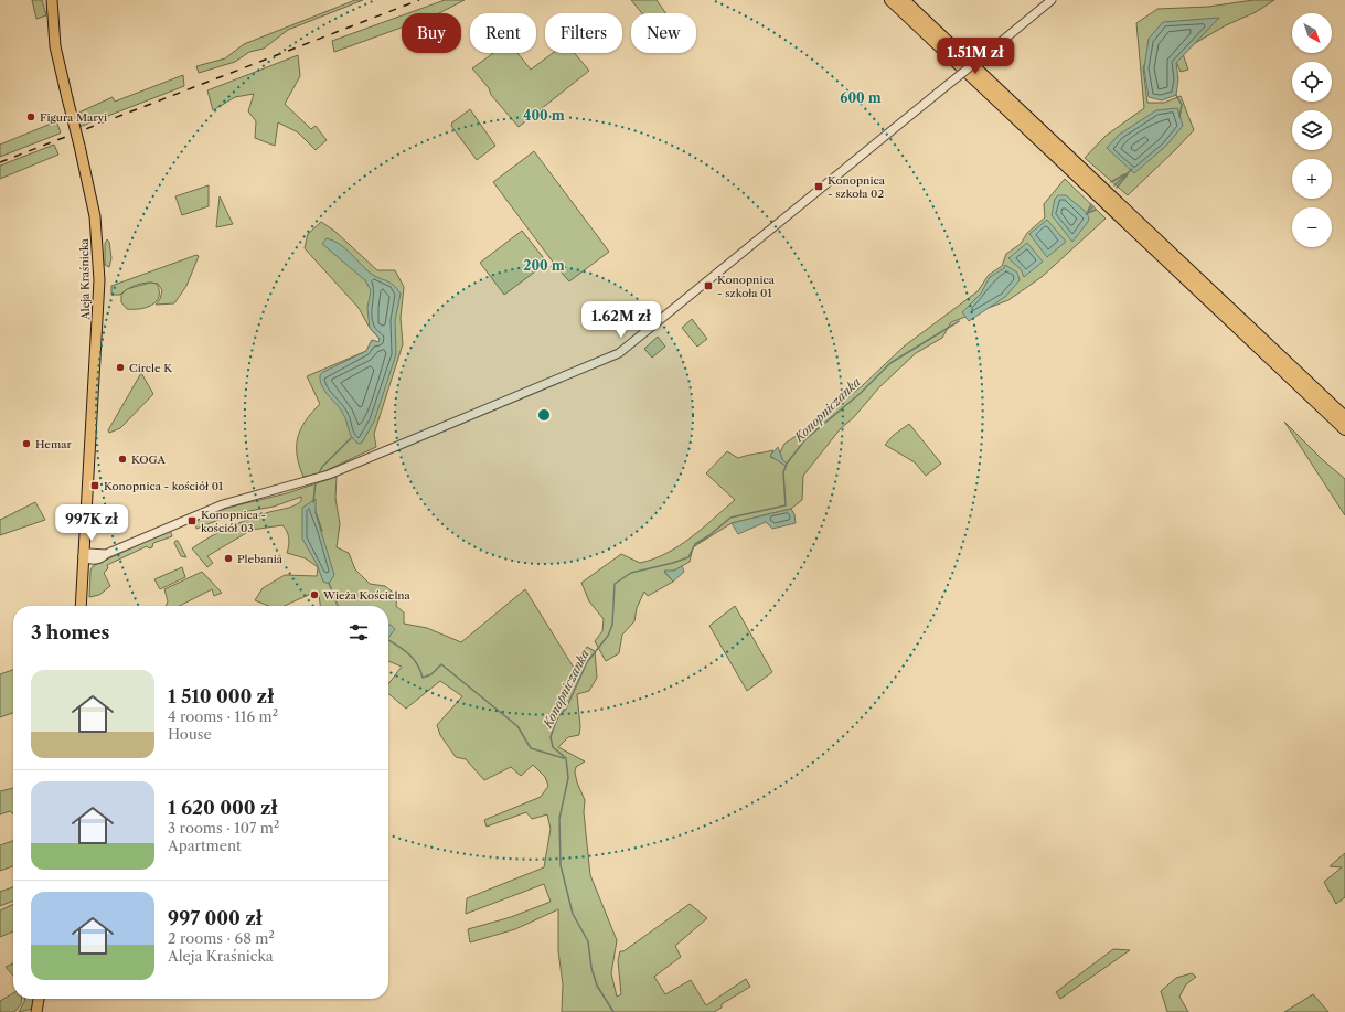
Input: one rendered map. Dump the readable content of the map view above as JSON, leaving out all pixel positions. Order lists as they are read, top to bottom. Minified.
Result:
{"streets":{"main road":["Aleja Kraśnicka"]},"water":["Konopniczanka"],"places":{"other":["Figura Maryi","Circle K","Hemar","KOGA","Plebania","Wieża Kościelna"],"transit":["Konopnica - szkoła 02","Konopnica - szkoła 01","Konopnica - kościół 01","Konopnica - kościół 03"]},"north":"bottom right","page":{"map_buttons":["+","−"],"chip":["Buy","Rent","Filters","New"],"price":["1.51M zł","1.62M zł","997K zł"],"heading":"3 homes","list":[{"name":"1 510 000 zł","note":"4 rooms · 116 m² · House"},{"name":"1 620 000 zł","note":"3 rooms · 107 m² · Apartment"},{"name":"997 000 zł","note":"2 rooms · 68 m² · Aleja Kraśnicka"}]},"rings":["600 m","400 m","200 m"]}
